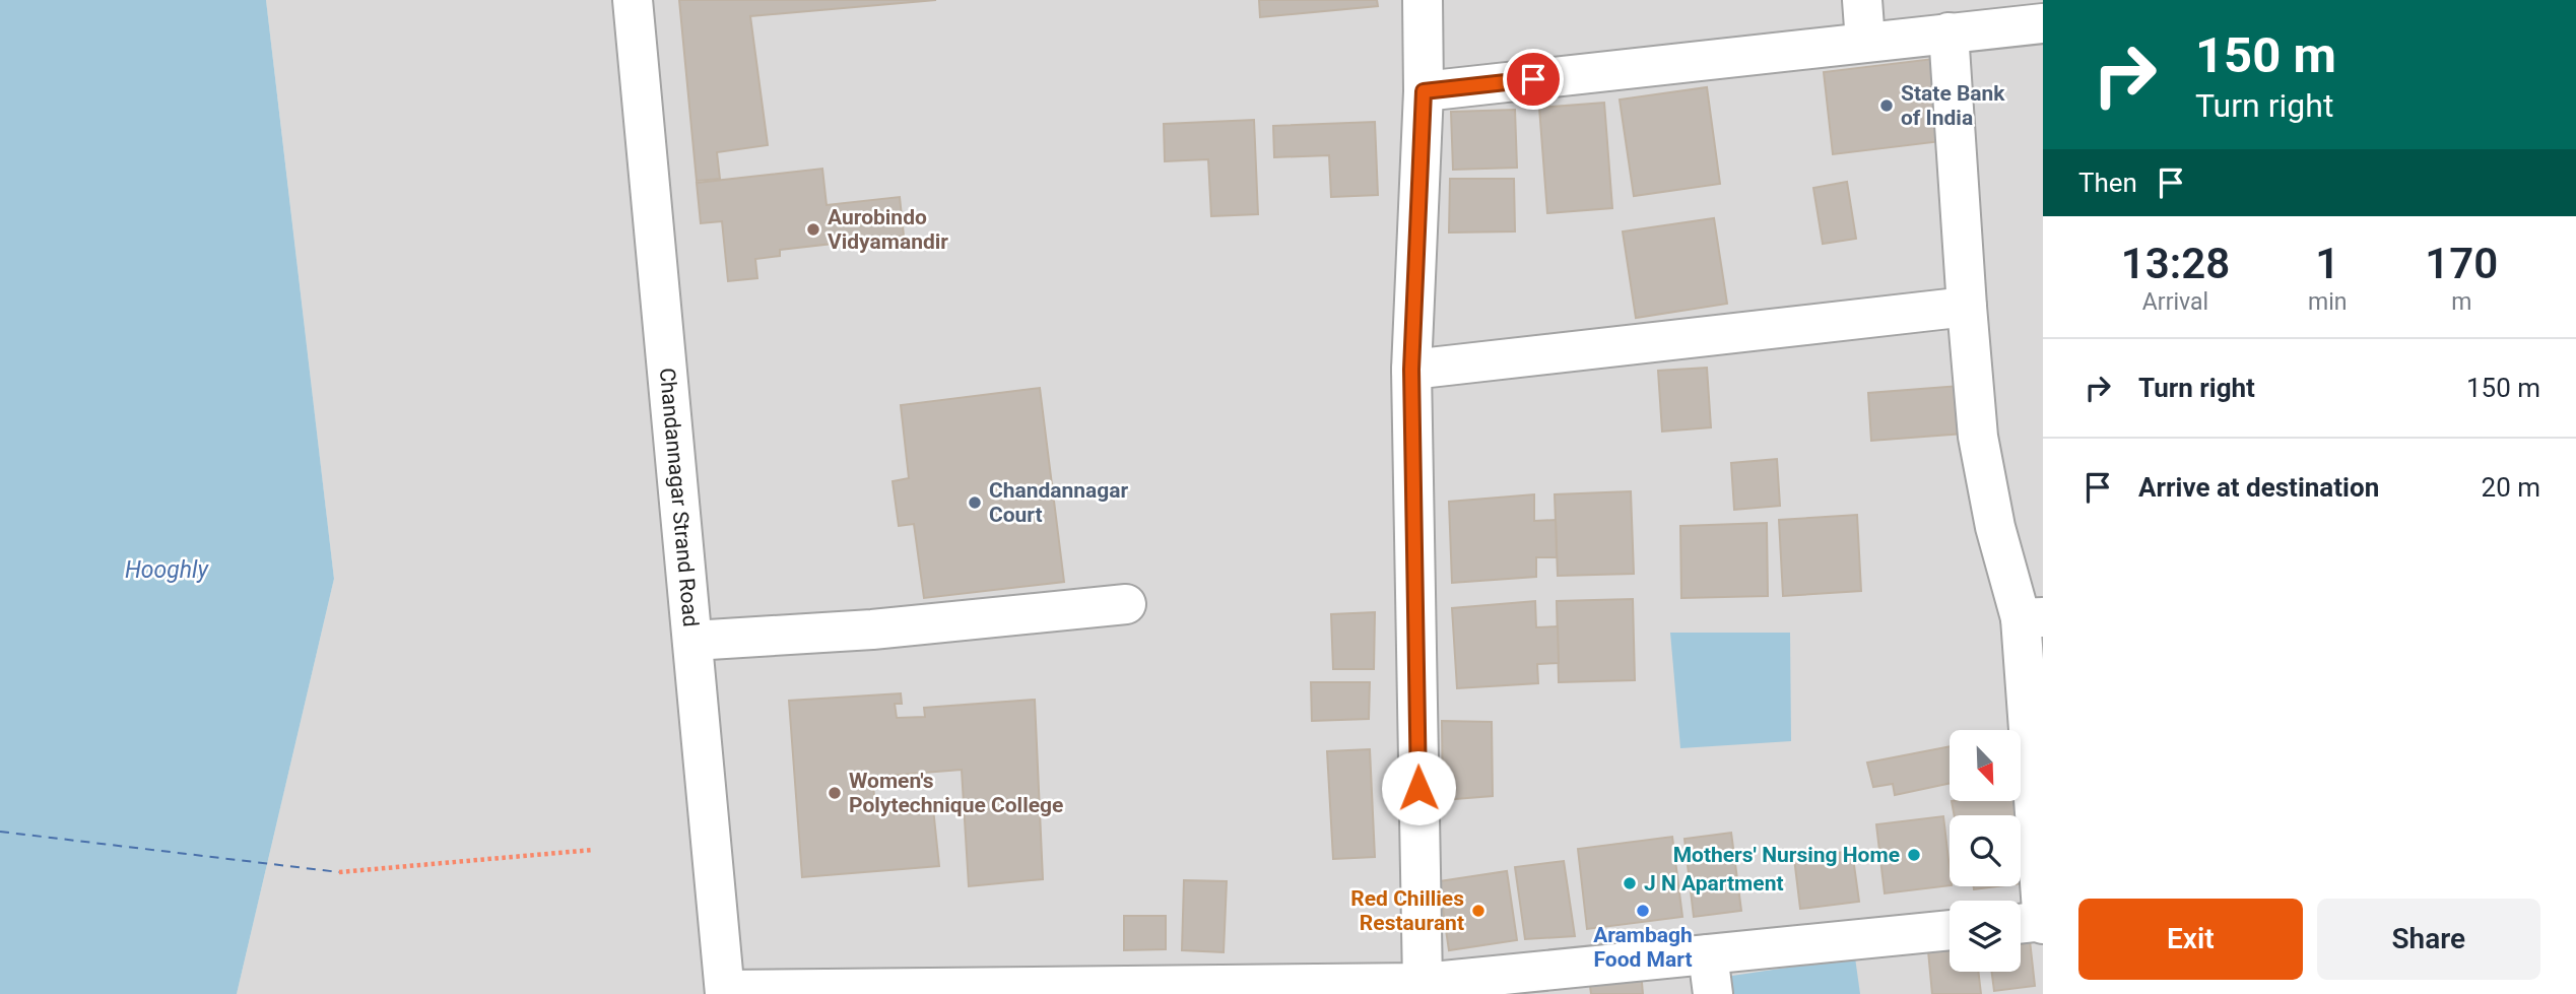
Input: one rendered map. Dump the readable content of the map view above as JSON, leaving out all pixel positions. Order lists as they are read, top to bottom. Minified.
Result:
{"streets":{"street":["Chandannagar Strand Road"]},"water":["Hooghly"],"places":["State Bank of India","Aurobindo Vidyamandir","Chandannagar Court","Women's Polytechnique College","Mothers' Nursing Home","J N Apartment","Red Chillies Restaurant","Arambagh Food Mart"],"north":"bottom right","page":{"turn":["150 m","Turn right"],"then":"Then","eta":["13:28","Arrival","1","min","170","m"],"list":[{"name":"Turn right","value":"150 m"},{"name":"Arrive at destination","value":"20 m"}],"buttons":["Exit","Share"]}}
